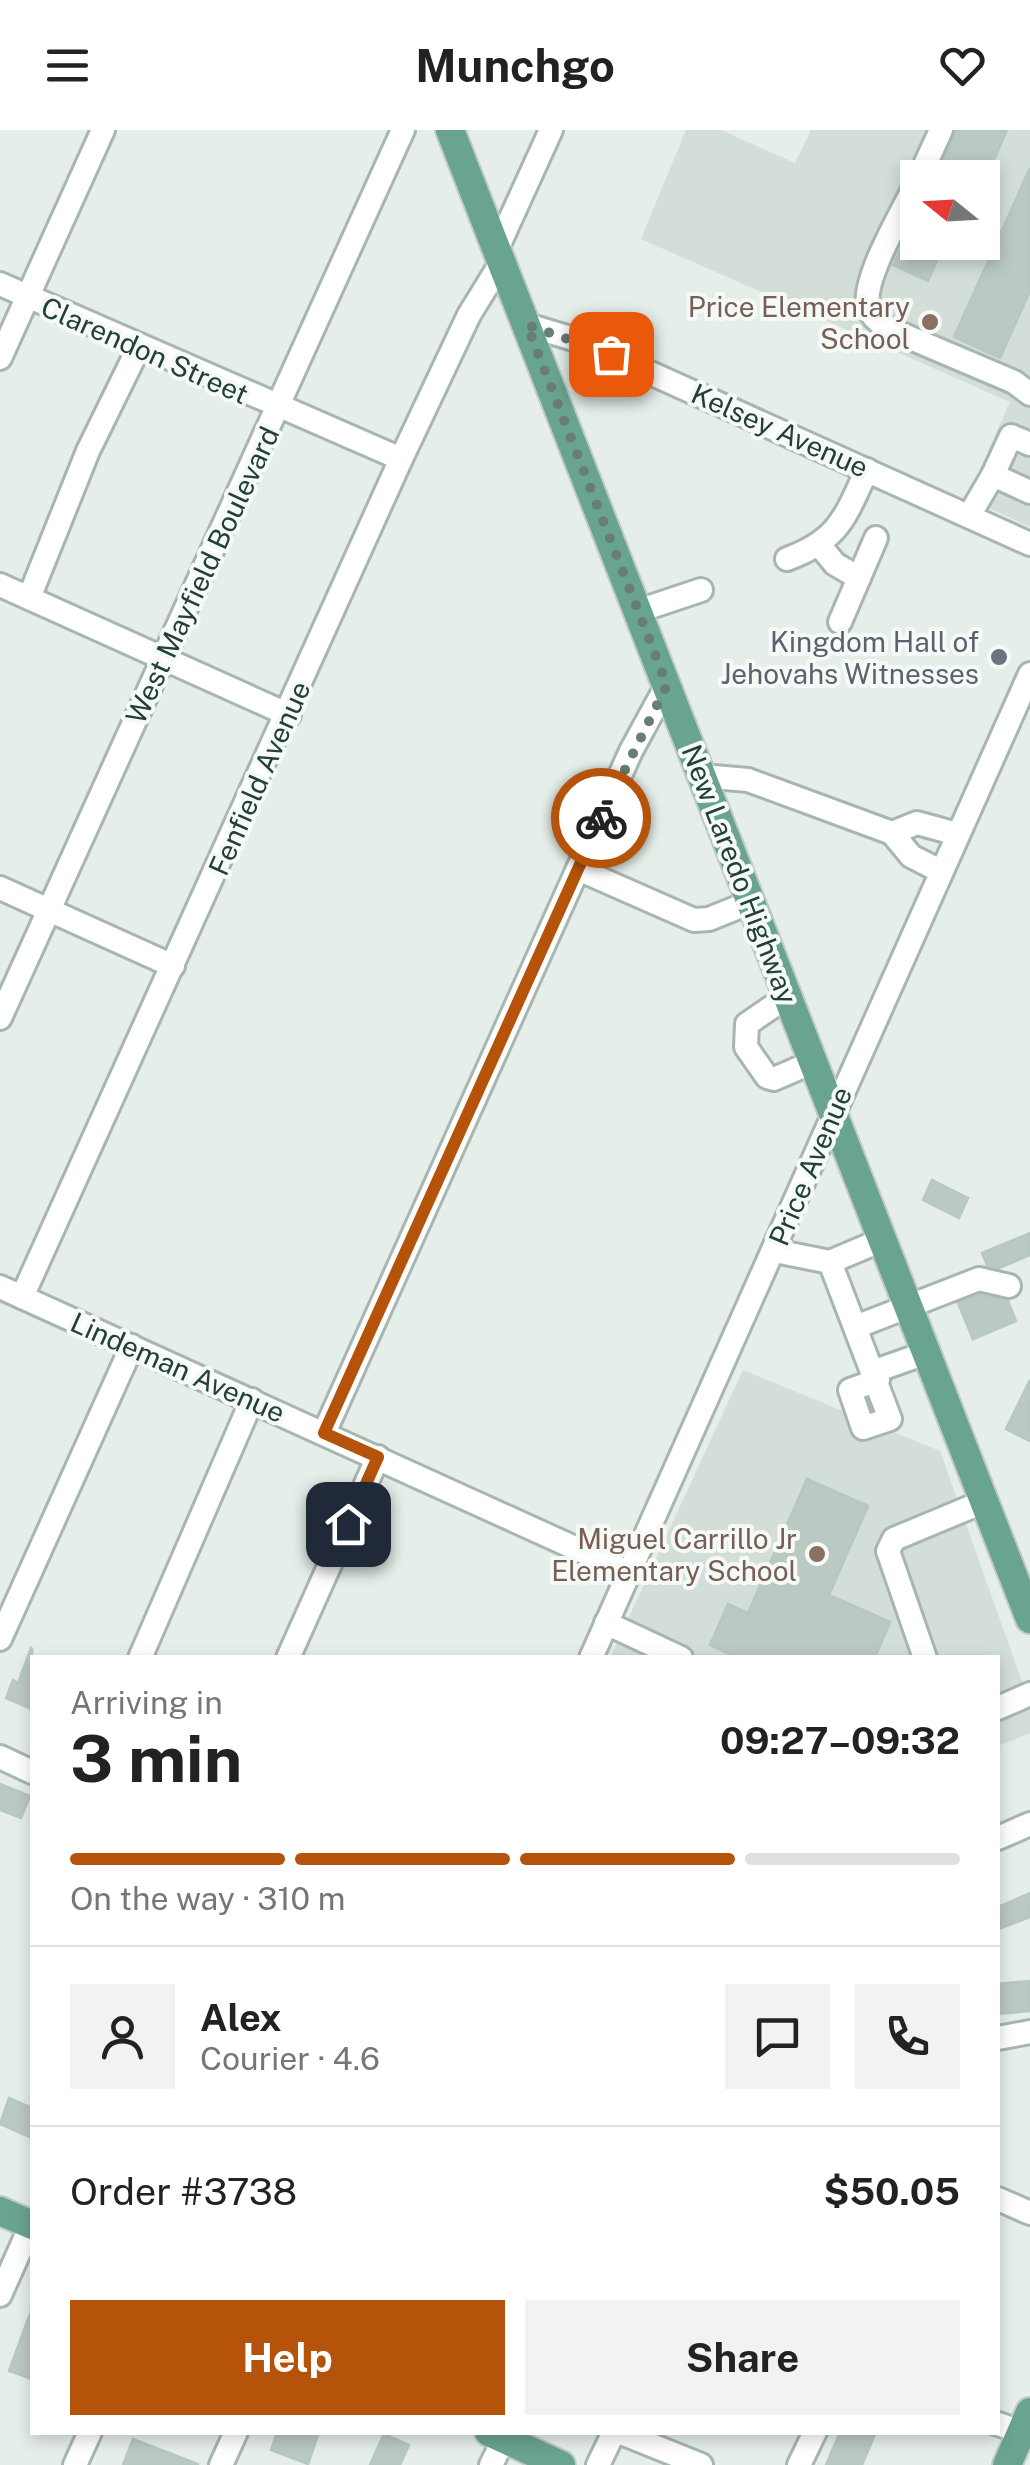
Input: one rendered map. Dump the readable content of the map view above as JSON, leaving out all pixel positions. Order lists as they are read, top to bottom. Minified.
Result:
{"streets":{"main road":["New Laredo Highway"],"street":["Clarendon Street","Kelsey Avenue","West Mayfield Boulevard","Fenfield Avenue","Price Avenue","Lindeman Avenue"]},"crossings":[["Clarendon Street","West Mayfield Boulevard"],["Clarendon Street","Fenfield Avenue"],["Kelsey Avenue","New Laredo Highway"],["Fenfield Avenue","New Laredo Highway"],["Fenfield Avenue","Lindeman Avenue"],["New Laredo Highway","Price Avenue"],["Price Avenue","Lindeman Avenue"]],"places":["Price Elementary School","Kingdom Hall of Jehovahs Witnesses","Miguel Carrillo Jr Elementary School"],"north":"left","page":{"header":"Munchgo","heading":["3 min","Arriving in","09:27–09:32"],"panel":["Alex","Courier · 4.6","Order #3738","$50.05"],"bar":"On the way · 310 m","buttons":["Help","Share"]}}
